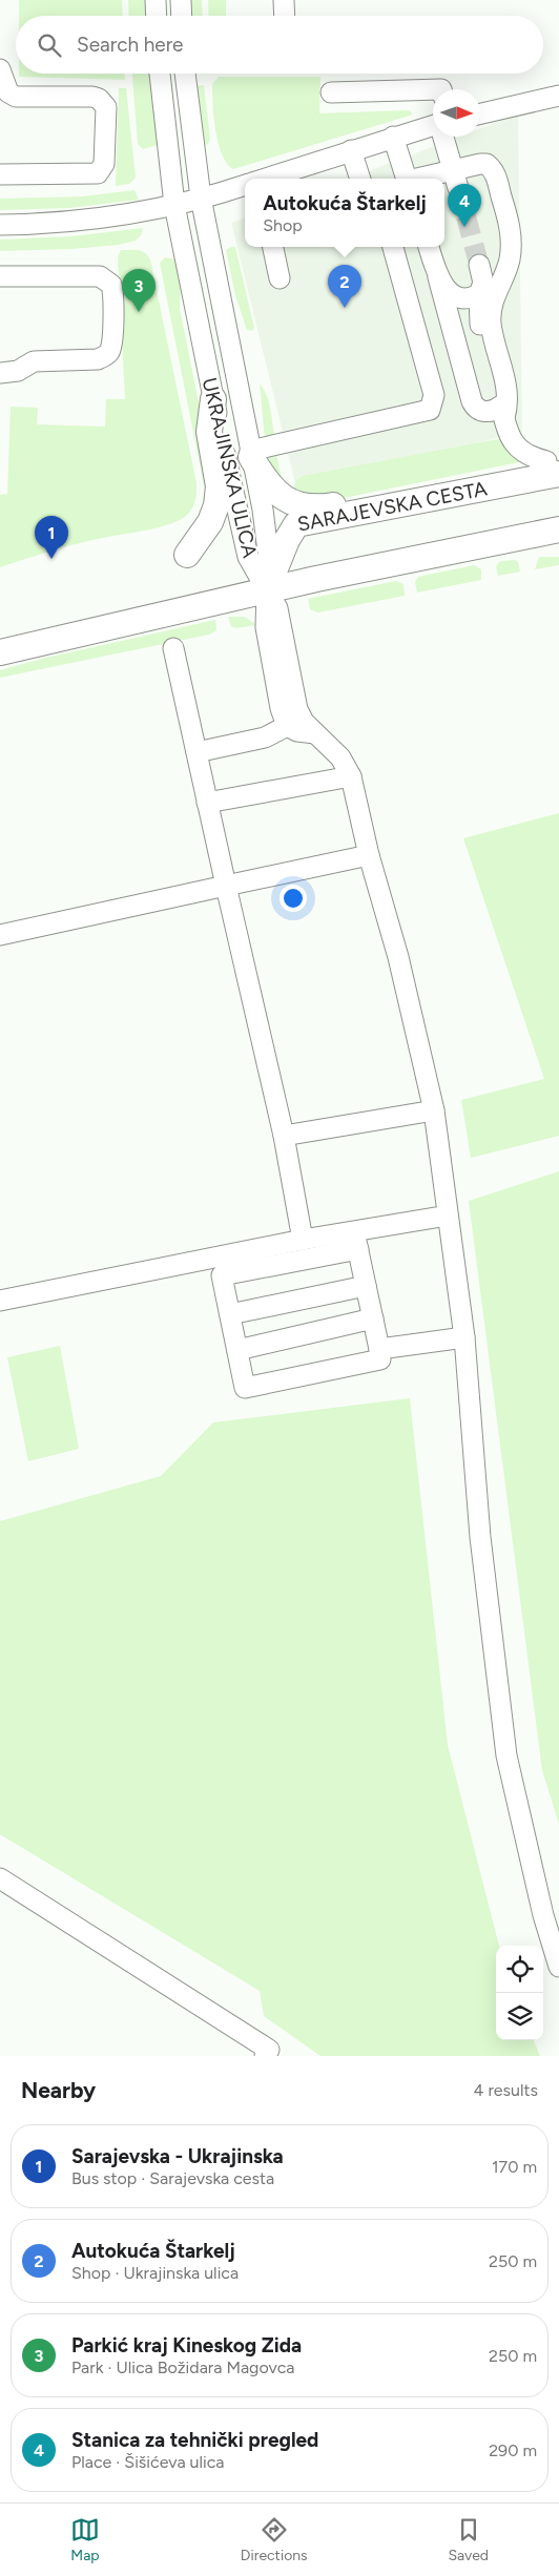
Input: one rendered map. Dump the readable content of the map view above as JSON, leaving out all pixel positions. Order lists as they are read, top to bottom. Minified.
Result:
{"streets":{"main road":["SARAJEVSKA CESTA"],"street":["UKRAJINSKA ULICA"]},"crossings":[["UKRAJINSKA ULICA","SARAJEVSKA CESTA"]],"north":"right","page":{"search":"Search here","popup":["Autokuća Štarkelj","Shop"],"pins":["4","2","3","1"],"heading":["Nearby","4 results"],"list":[{"mark":"1","name":"Sarajevska - Ukrajinska","note":"Bus stop · Sarajevska cesta","value":"170 m"},{"mark":"2","name":"Autokuća Štarkelj","note":"Shop · Ukrajinska ulica","value":"250 m"},{"mark":"3","name":"Parkić kraj Kineskog Zida","note":"Park · Ulica Božidara Magovca","value":"250 m"},{"mark":"4","name":"Stanica za tehnički pregled","note":"Place · Šišićeva ulica","value":"290 m"}],"nav":["Map","Directions","Saved"]}}
